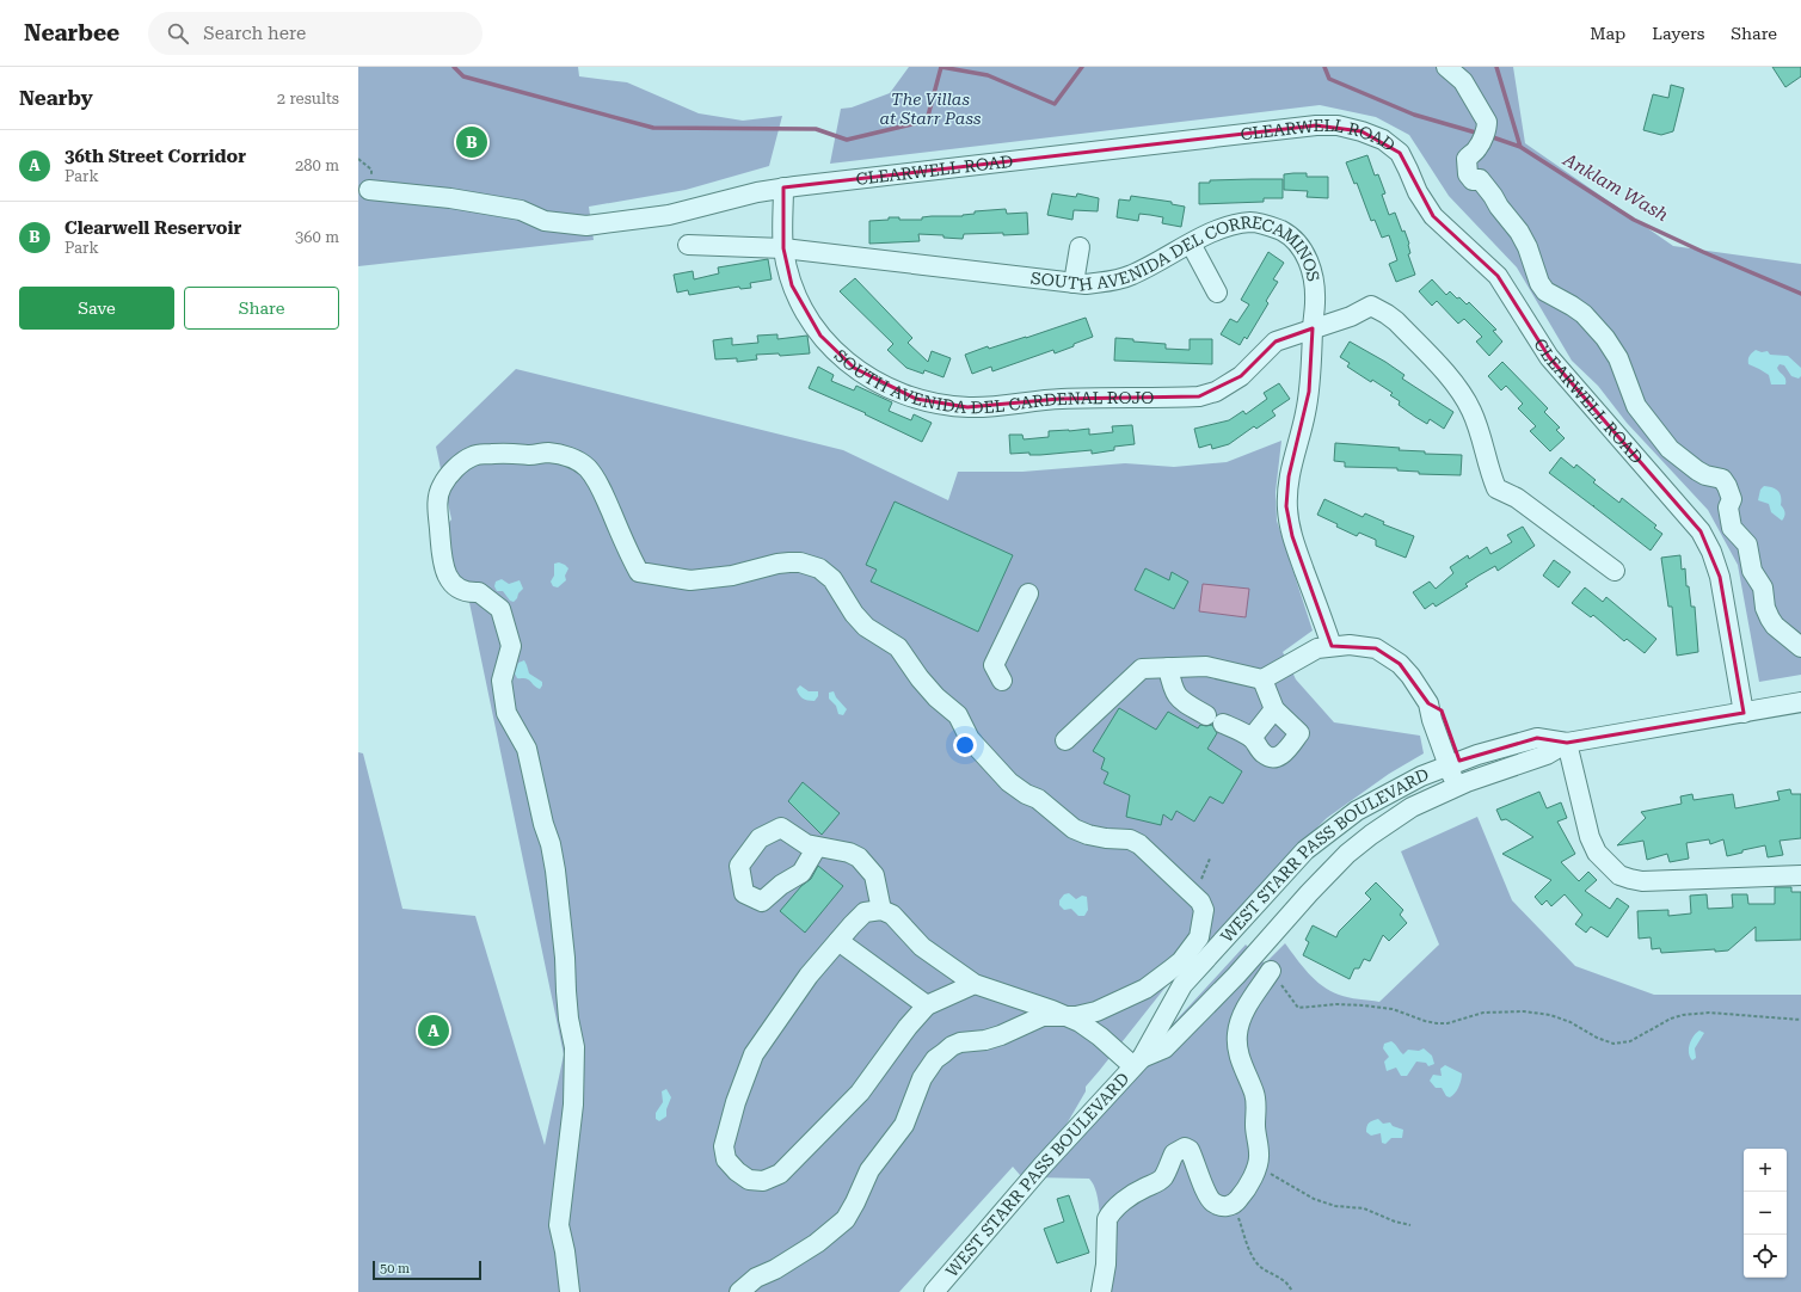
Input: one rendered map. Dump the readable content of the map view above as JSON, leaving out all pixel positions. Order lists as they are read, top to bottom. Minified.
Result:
{"streets":{"street":["CLEARWELL ROAD","SOUTH AVENIDA DEL CORRECAMINOS","SOUTH AVENIDA DEL CARDENAL ROJO","WEST STARR PASS BOULEVARD"]},"crossings":[["CLEARWELL ROAD","SOUTH AVENIDA DEL CARDENAL ROJO"],["CLEARWELL ROAD","WEST STARR PASS BOULEVARD"],["SOUTH AVENIDA DEL CORRECAMINOS","SOUTH AVENIDA DEL CARDENAL ROJO"]],"water":["Anklam Wash"],"parks":["The Villas at Starr Pass"],"scale_bar":"50 m","page":{"header":"Nearbee","search":"Search here","nav":["Map","Layers","Share"],"heading":["Nearby","2 results"],"pins":["B","A"],"list":[{"mark":"A","name":"36th Street Corridor","note":"Park","value":"280 m"},{"mark":"B","name":"Clearwell Reservoir","note":"Park","value":"360 m"}],"buttons":["Save","Share"],"map_buttons":["+","−"],"scale":"50 m"}}
